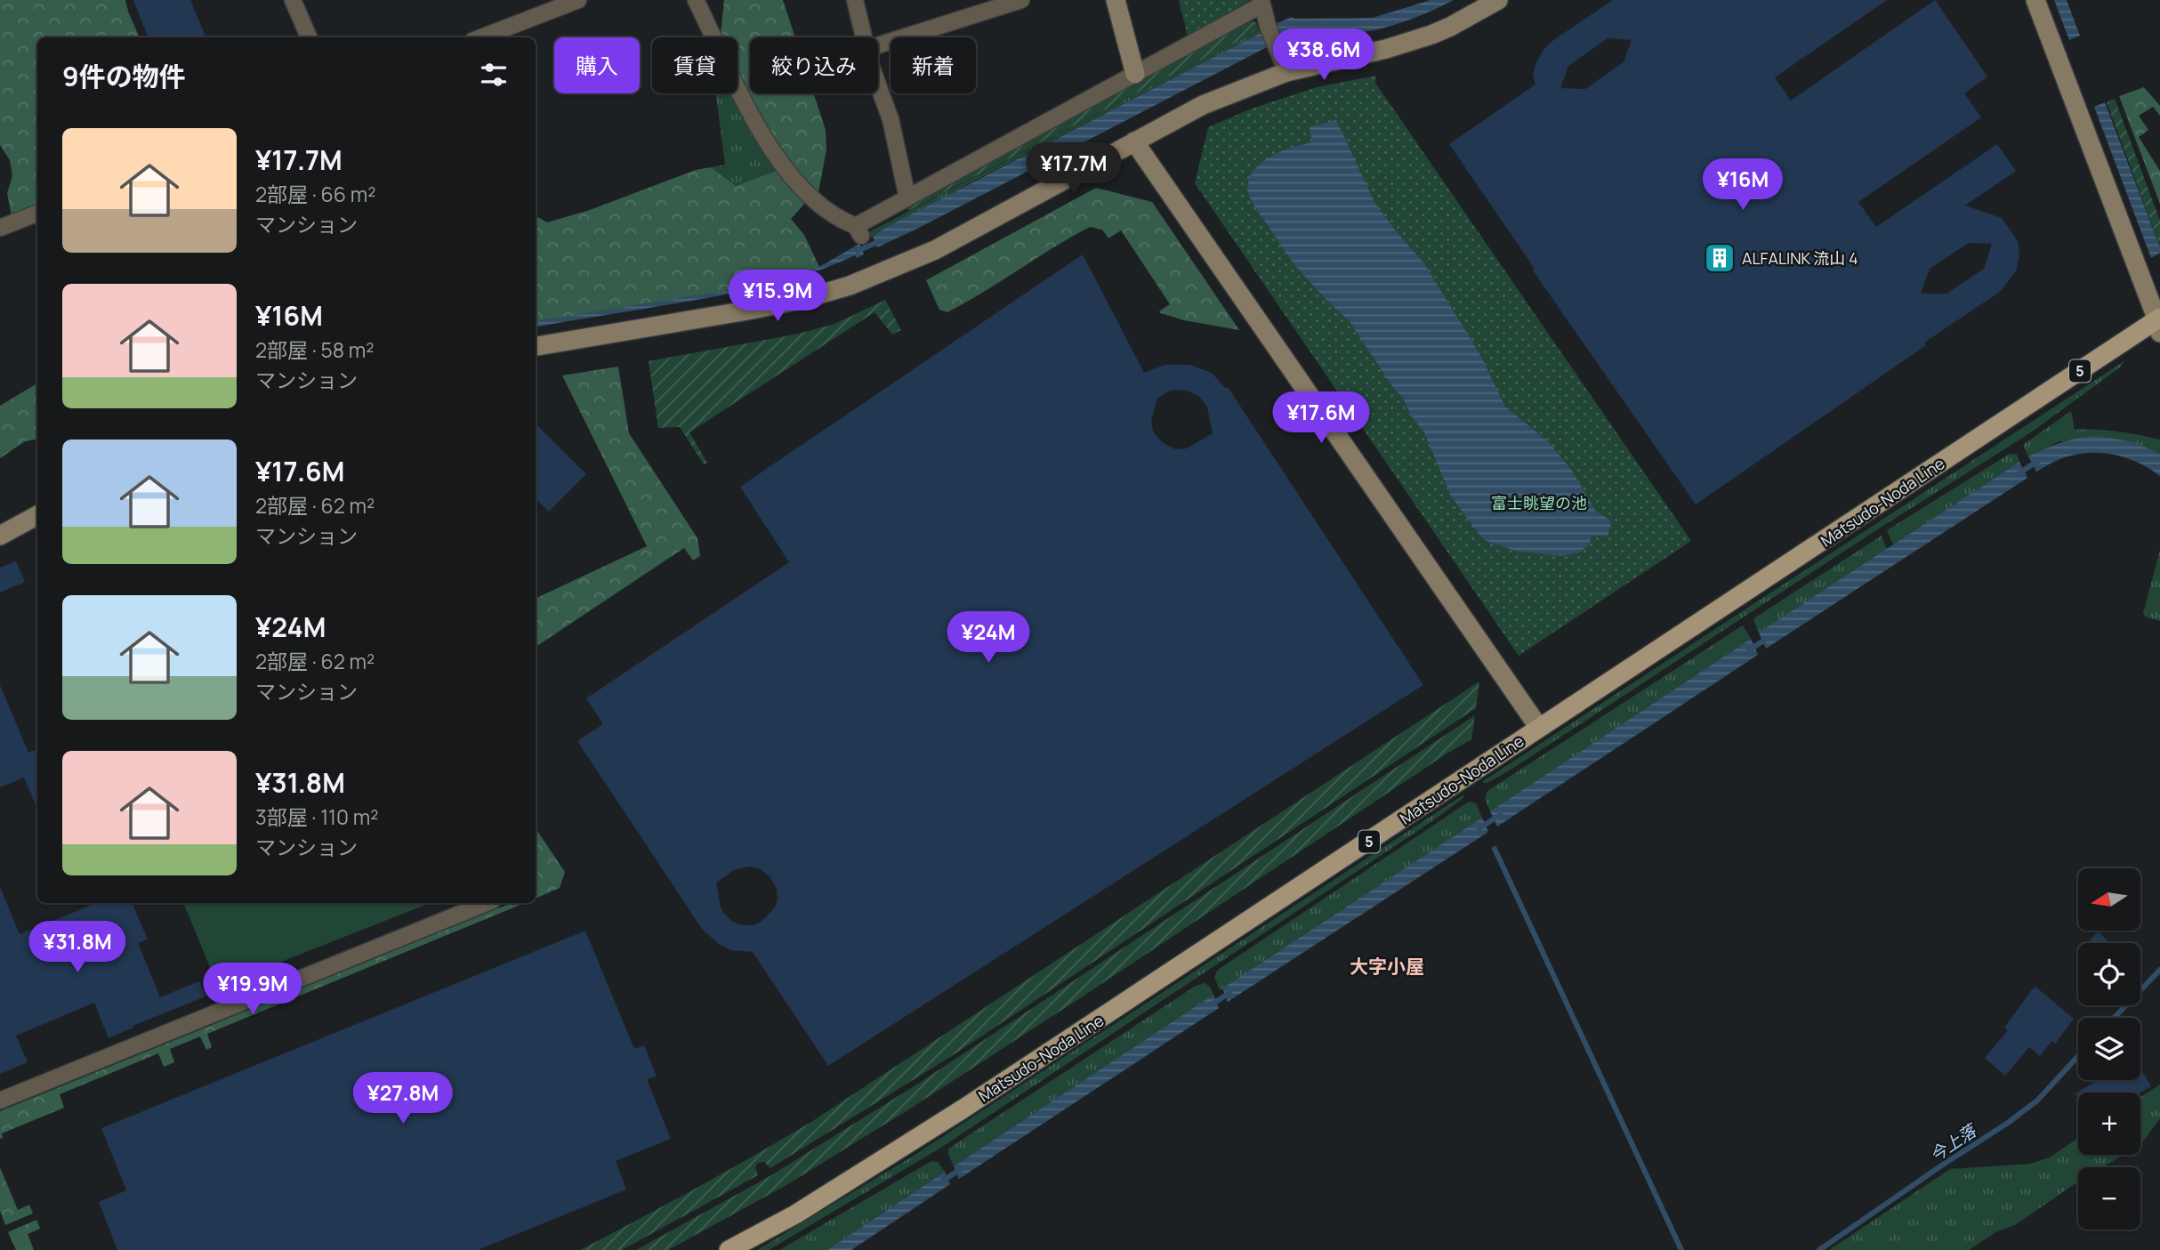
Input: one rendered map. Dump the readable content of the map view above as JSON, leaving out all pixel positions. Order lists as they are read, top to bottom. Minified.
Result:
{"streets":{"main road":["5","Matsudo-Noda Line"]},"districts":["大字小屋"],"water":["今上落"],"parks":["富士眺望の池"],"places":{"building":["ALFALINK 流山 4"]},"north":"left","page":{"price":["¥38.6M","¥17.7M","¥16M","¥15.9M","¥17.6M","¥24M","¥31.8M","¥19.9M","¥27.8M"],"chip":["購入","賃貸","絞り込み","新着"],"heading":"9件の物件","list":[{"name":"¥17.7M","note":"2部屋 · 66 m² · マンション"},{"name":"¥16M","note":"2部屋 · 58 m² · マンション"},{"name":"¥17.6M","note":"2部屋 · 62 m² · マンション"},{"name":"¥24M","note":"2部屋 · 62 m² · マンション"},{"name":"¥31.8M","note":"3部屋 · 110 m² · マンション"}],"map_buttons":["+","−"]}}
